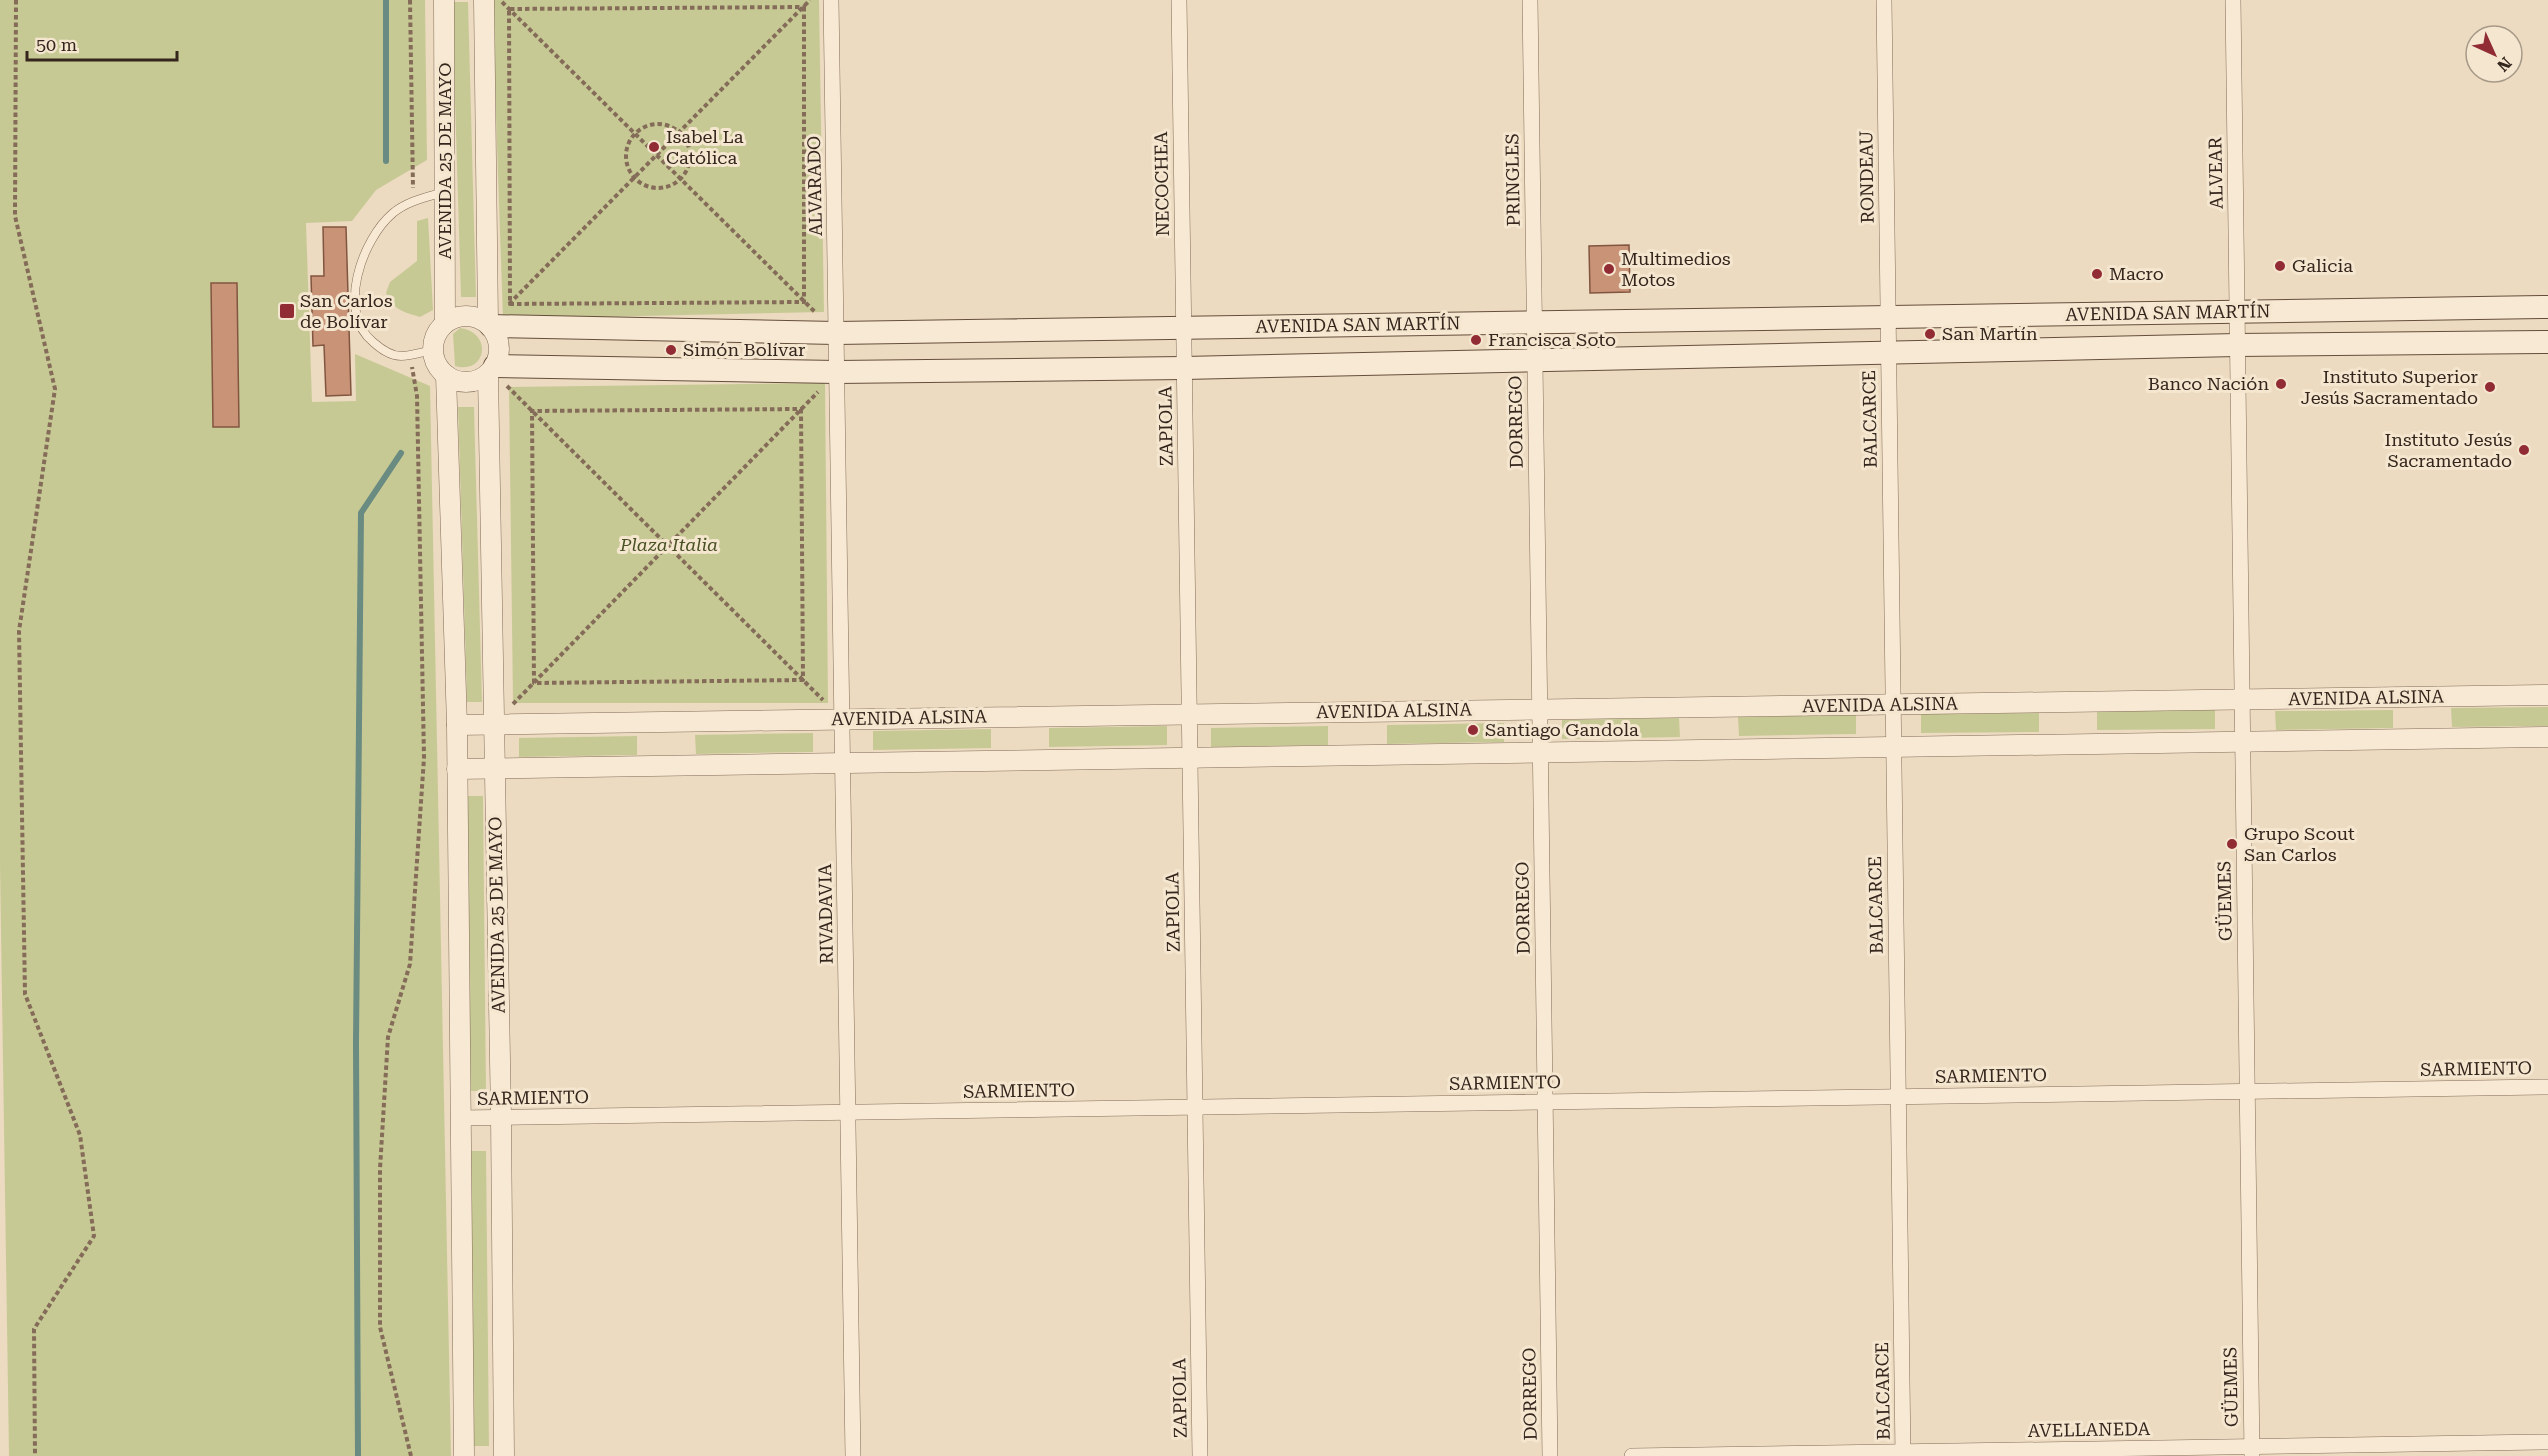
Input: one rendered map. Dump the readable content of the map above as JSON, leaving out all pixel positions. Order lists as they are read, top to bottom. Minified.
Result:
{"streets":{"main road":["AVENIDA SAN MARTÍN"],"street":["AVENIDA 25 DE MAYO","ALVEAR","RONDEAU","PRINGLES","NECOCHEA","ALVARADO","BALCARCE","DORREGO","ZAPIOLA","AVENIDA ALSINA","GÜEMES","RIVADAVIA","SARMIENTO","AVELLANEDA"]},"crossings":[["AVENIDA 25 DE MAYO","AVENIDA SAN MARTÍN"],["AVENIDA 25 DE MAYO","AVENIDA ALSINA"],["AVENIDA 25 DE MAYO","SARMIENTO"],["ALVEAR","AVENIDA SAN MARTÍN"],["ALVEAR","GÜEMES"],["RONDEAU","AVENIDA SAN MARTÍN"],["RONDEAU","BALCARCE"],["PRINGLES","AVENIDA SAN MARTÍN"],["PRINGLES","DORREGO"],["NECOCHEA","AVENIDA SAN MARTÍN"],["NECOCHEA","ZAPIOLA"],["ALVARADO","AVENIDA SAN MARTÍN"],["ALVARADO","RIVADAVIA"],["AVENIDA SAN MARTÍN","BALCARCE"],["AVENIDA SAN MARTÍN","DORREGO"],["AVENIDA SAN MARTÍN","ZAPIOLA"],["AVENIDA SAN MARTÍN","GÜEMES"],["AVENIDA SAN MARTÍN","RIVADAVIA"],["BALCARCE","AVENIDA ALSINA"],["BALCARCE","SARMIENTO"],["BALCARCE","AVELLANEDA"],["DORREGO","AVENIDA ALSINA"],["DORREGO","SARMIENTO"],["ZAPIOLA","AVENIDA ALSINA"],["ZAPIOLA","SARMIENTO"],["AVENIDA ALSINA","GÜEMES"],["AVENIDA ALSINA","RIVADAVIA"],["GÜEMES","SARMIENTO"],["GÜEMES","AVELLANEDA"],["RIVADAVIA","SARMIENTO"]],"parks":["Plaza Italia"],"places":{"other":["Isabel La Católica","Galicia","Multimedios Motos","Macro","San Martín","Francisca Soto","Simón Bolívar","Banco Nación","Instituto Superior Jesús Sacramentado","Instituto Jesús Sacramentado","Santiago Gandola","Grupo Scout San Carlos"],"transit":["San Carlos de Bolívar"]},"scale_bar":"50 m","north":"bottom right"}
